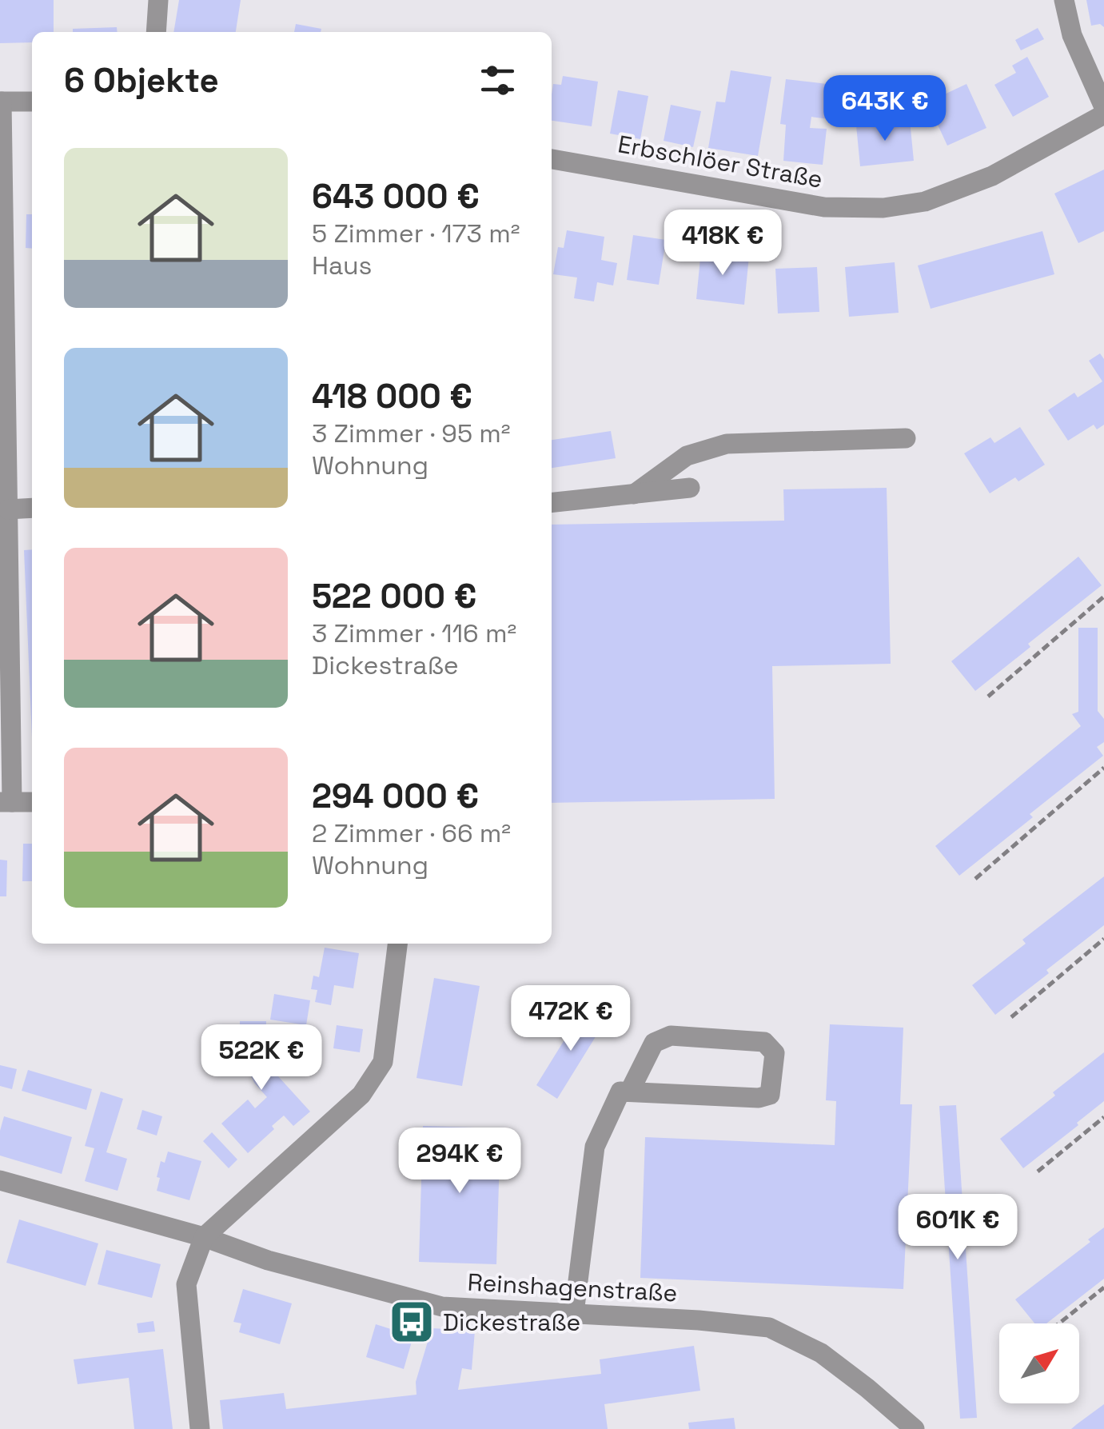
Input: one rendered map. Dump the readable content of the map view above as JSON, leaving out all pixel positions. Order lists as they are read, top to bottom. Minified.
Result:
{"streets":{"street":["Erbschlöer Straße","Reinshagenstraße"]},"places":{"bus stop":["Dickestraße"]},"north":"top right","page":{"heading":"6 Objekte","price":["643K €","418K €","472K €","522K €","294K €","601K €"],"list":[{"name":"643 000 €","note":"5 Zimmer · 173 m² · Haus"},{"name":"418 000 €","note":"3 Zimmer · 95 m² · Wohnung"},{"name":"522 000 €","note":"3 Zimmer · 116 m² · Dickestraße"},{"name":"294 000 €","note":"2 Zimmer · 66 m² · Wohnung"}]}}
